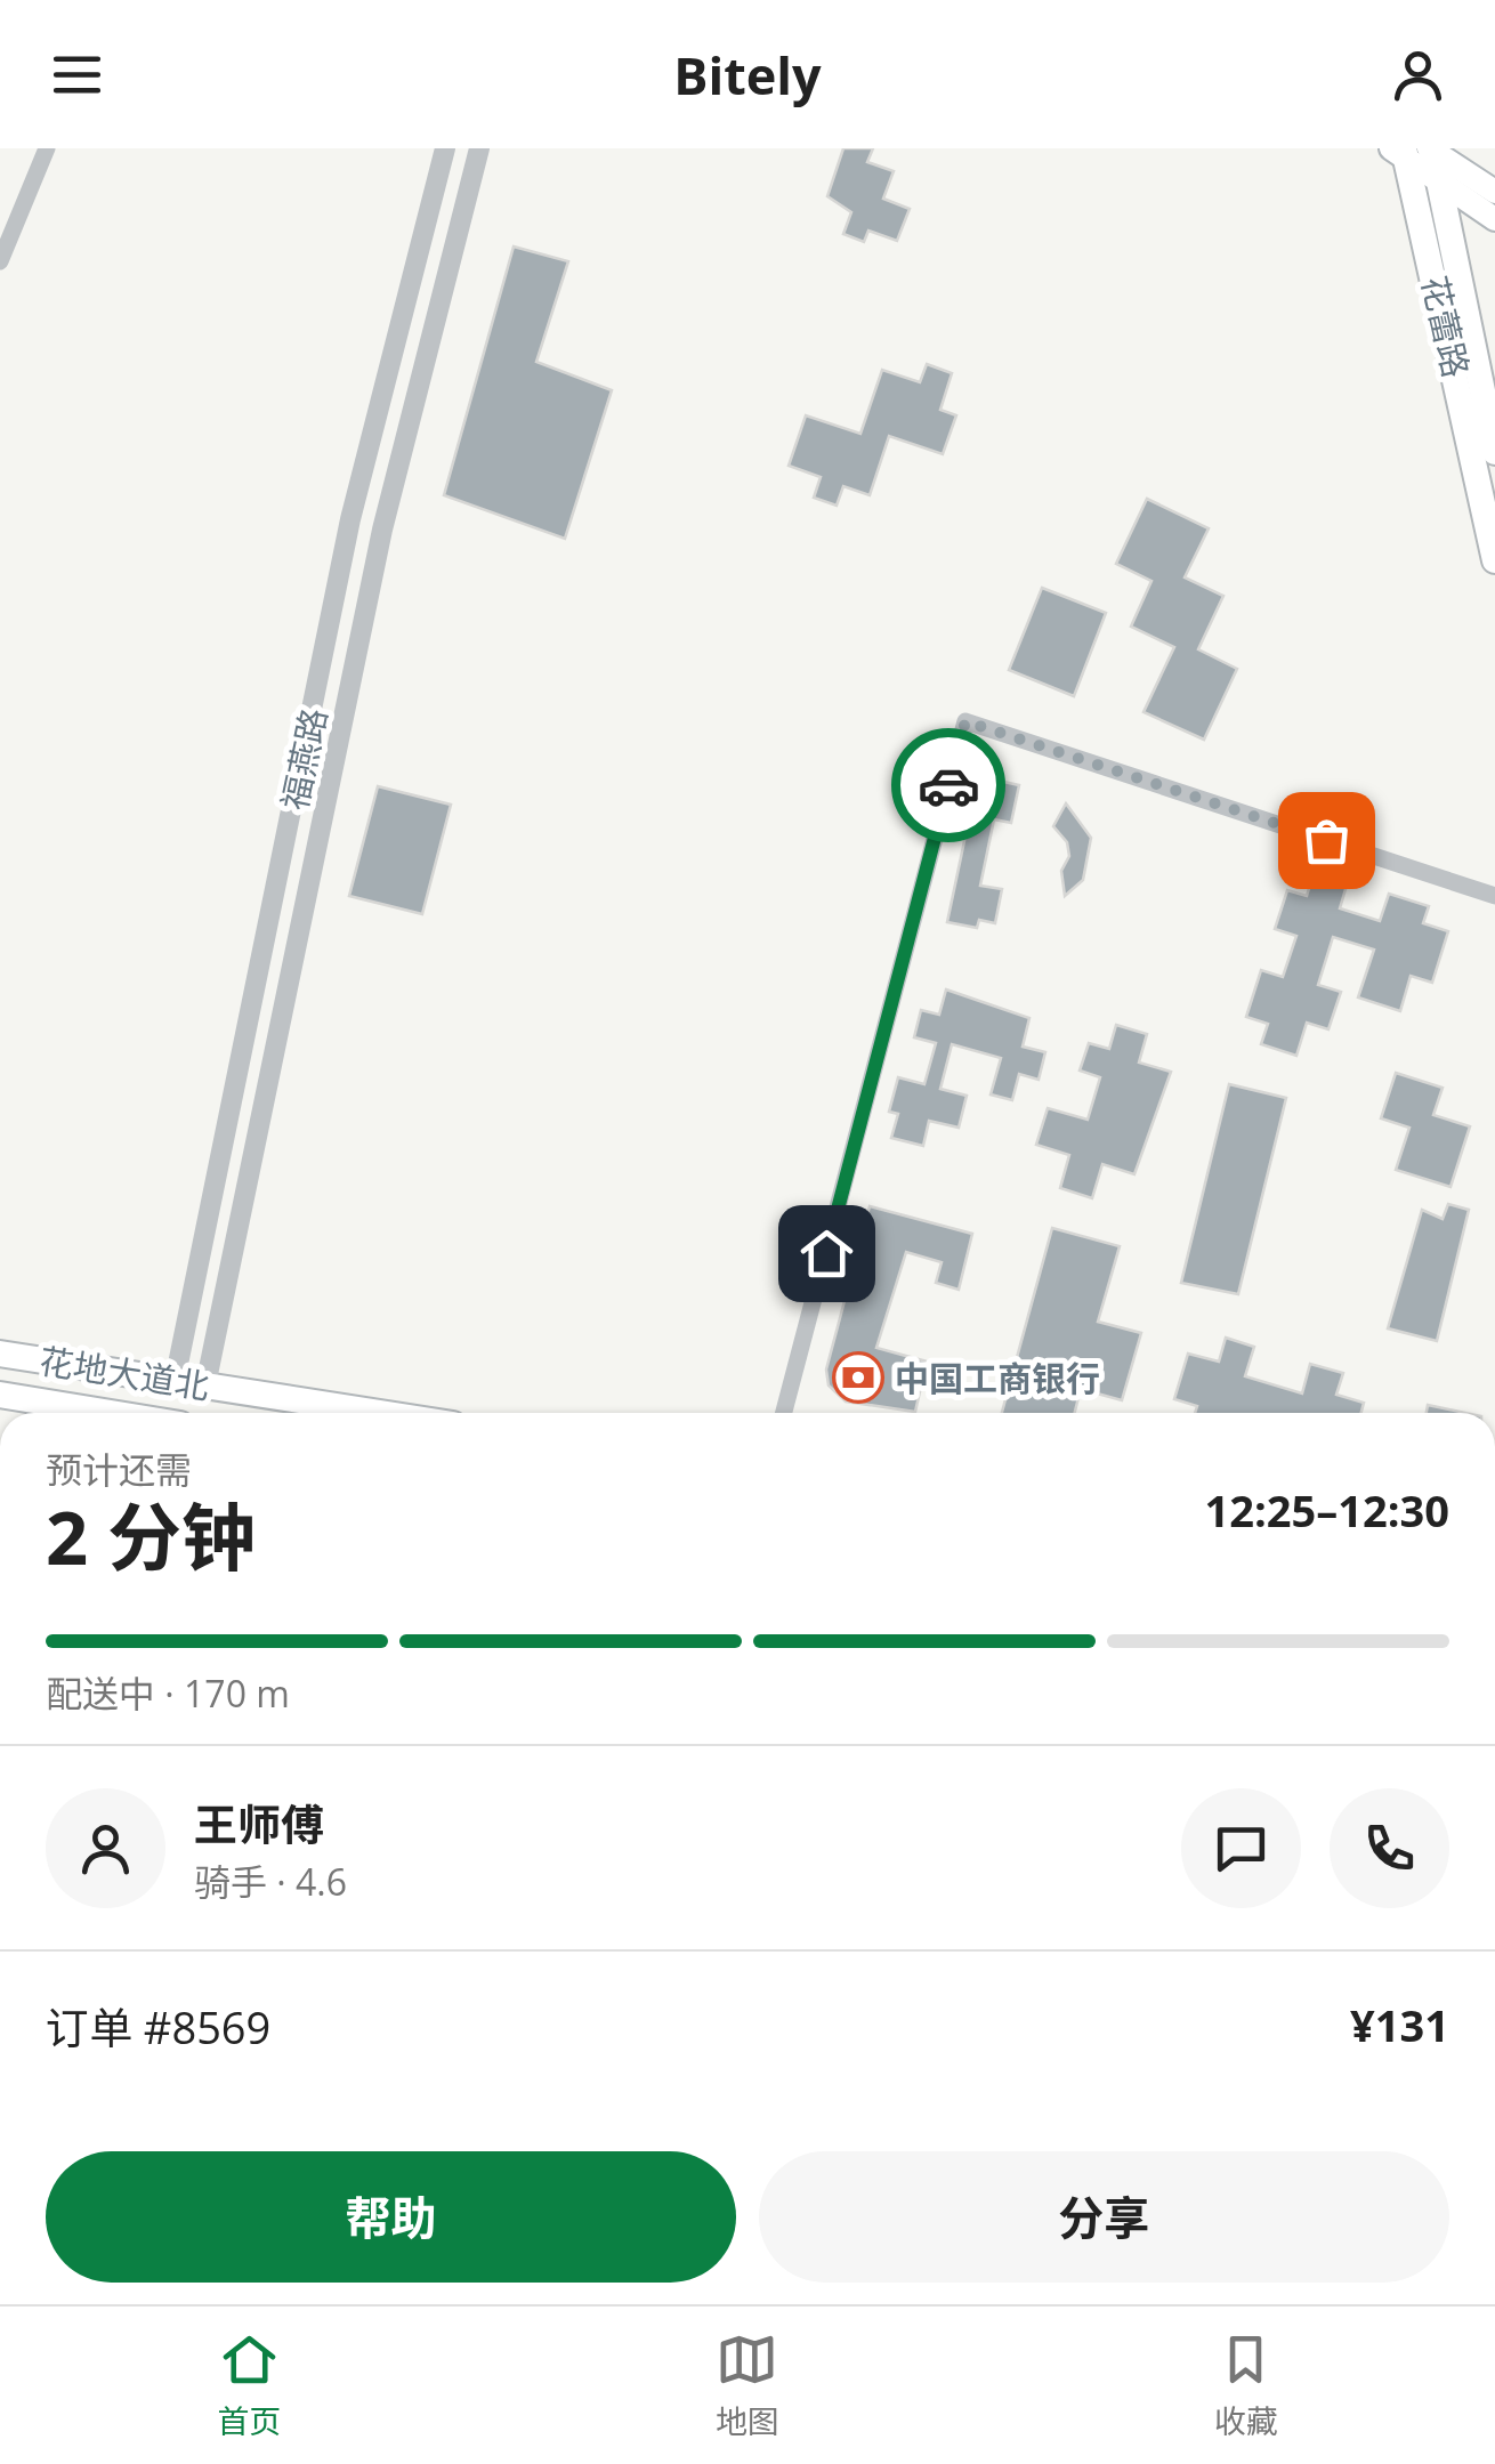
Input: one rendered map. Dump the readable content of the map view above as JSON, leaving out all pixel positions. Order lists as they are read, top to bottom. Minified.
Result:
{"streets":{"main road":["花蕾路","花地大道北"],"street":["福燕路"]},"crossings":[["福燕路","花地大道北"]],"places":{"bank":["中国工商银行"]},"page":{"header":"Bitely","heading":["2 分钟","预计还需","12:25–12:30"],"panel":["王师傅","骑手 · 4.6","订单 #8569","¥131"],"bar":"配送中 · 170 m","buttons":["帮助","分享"],"tabs":["首页","地图","收藏"]}}
